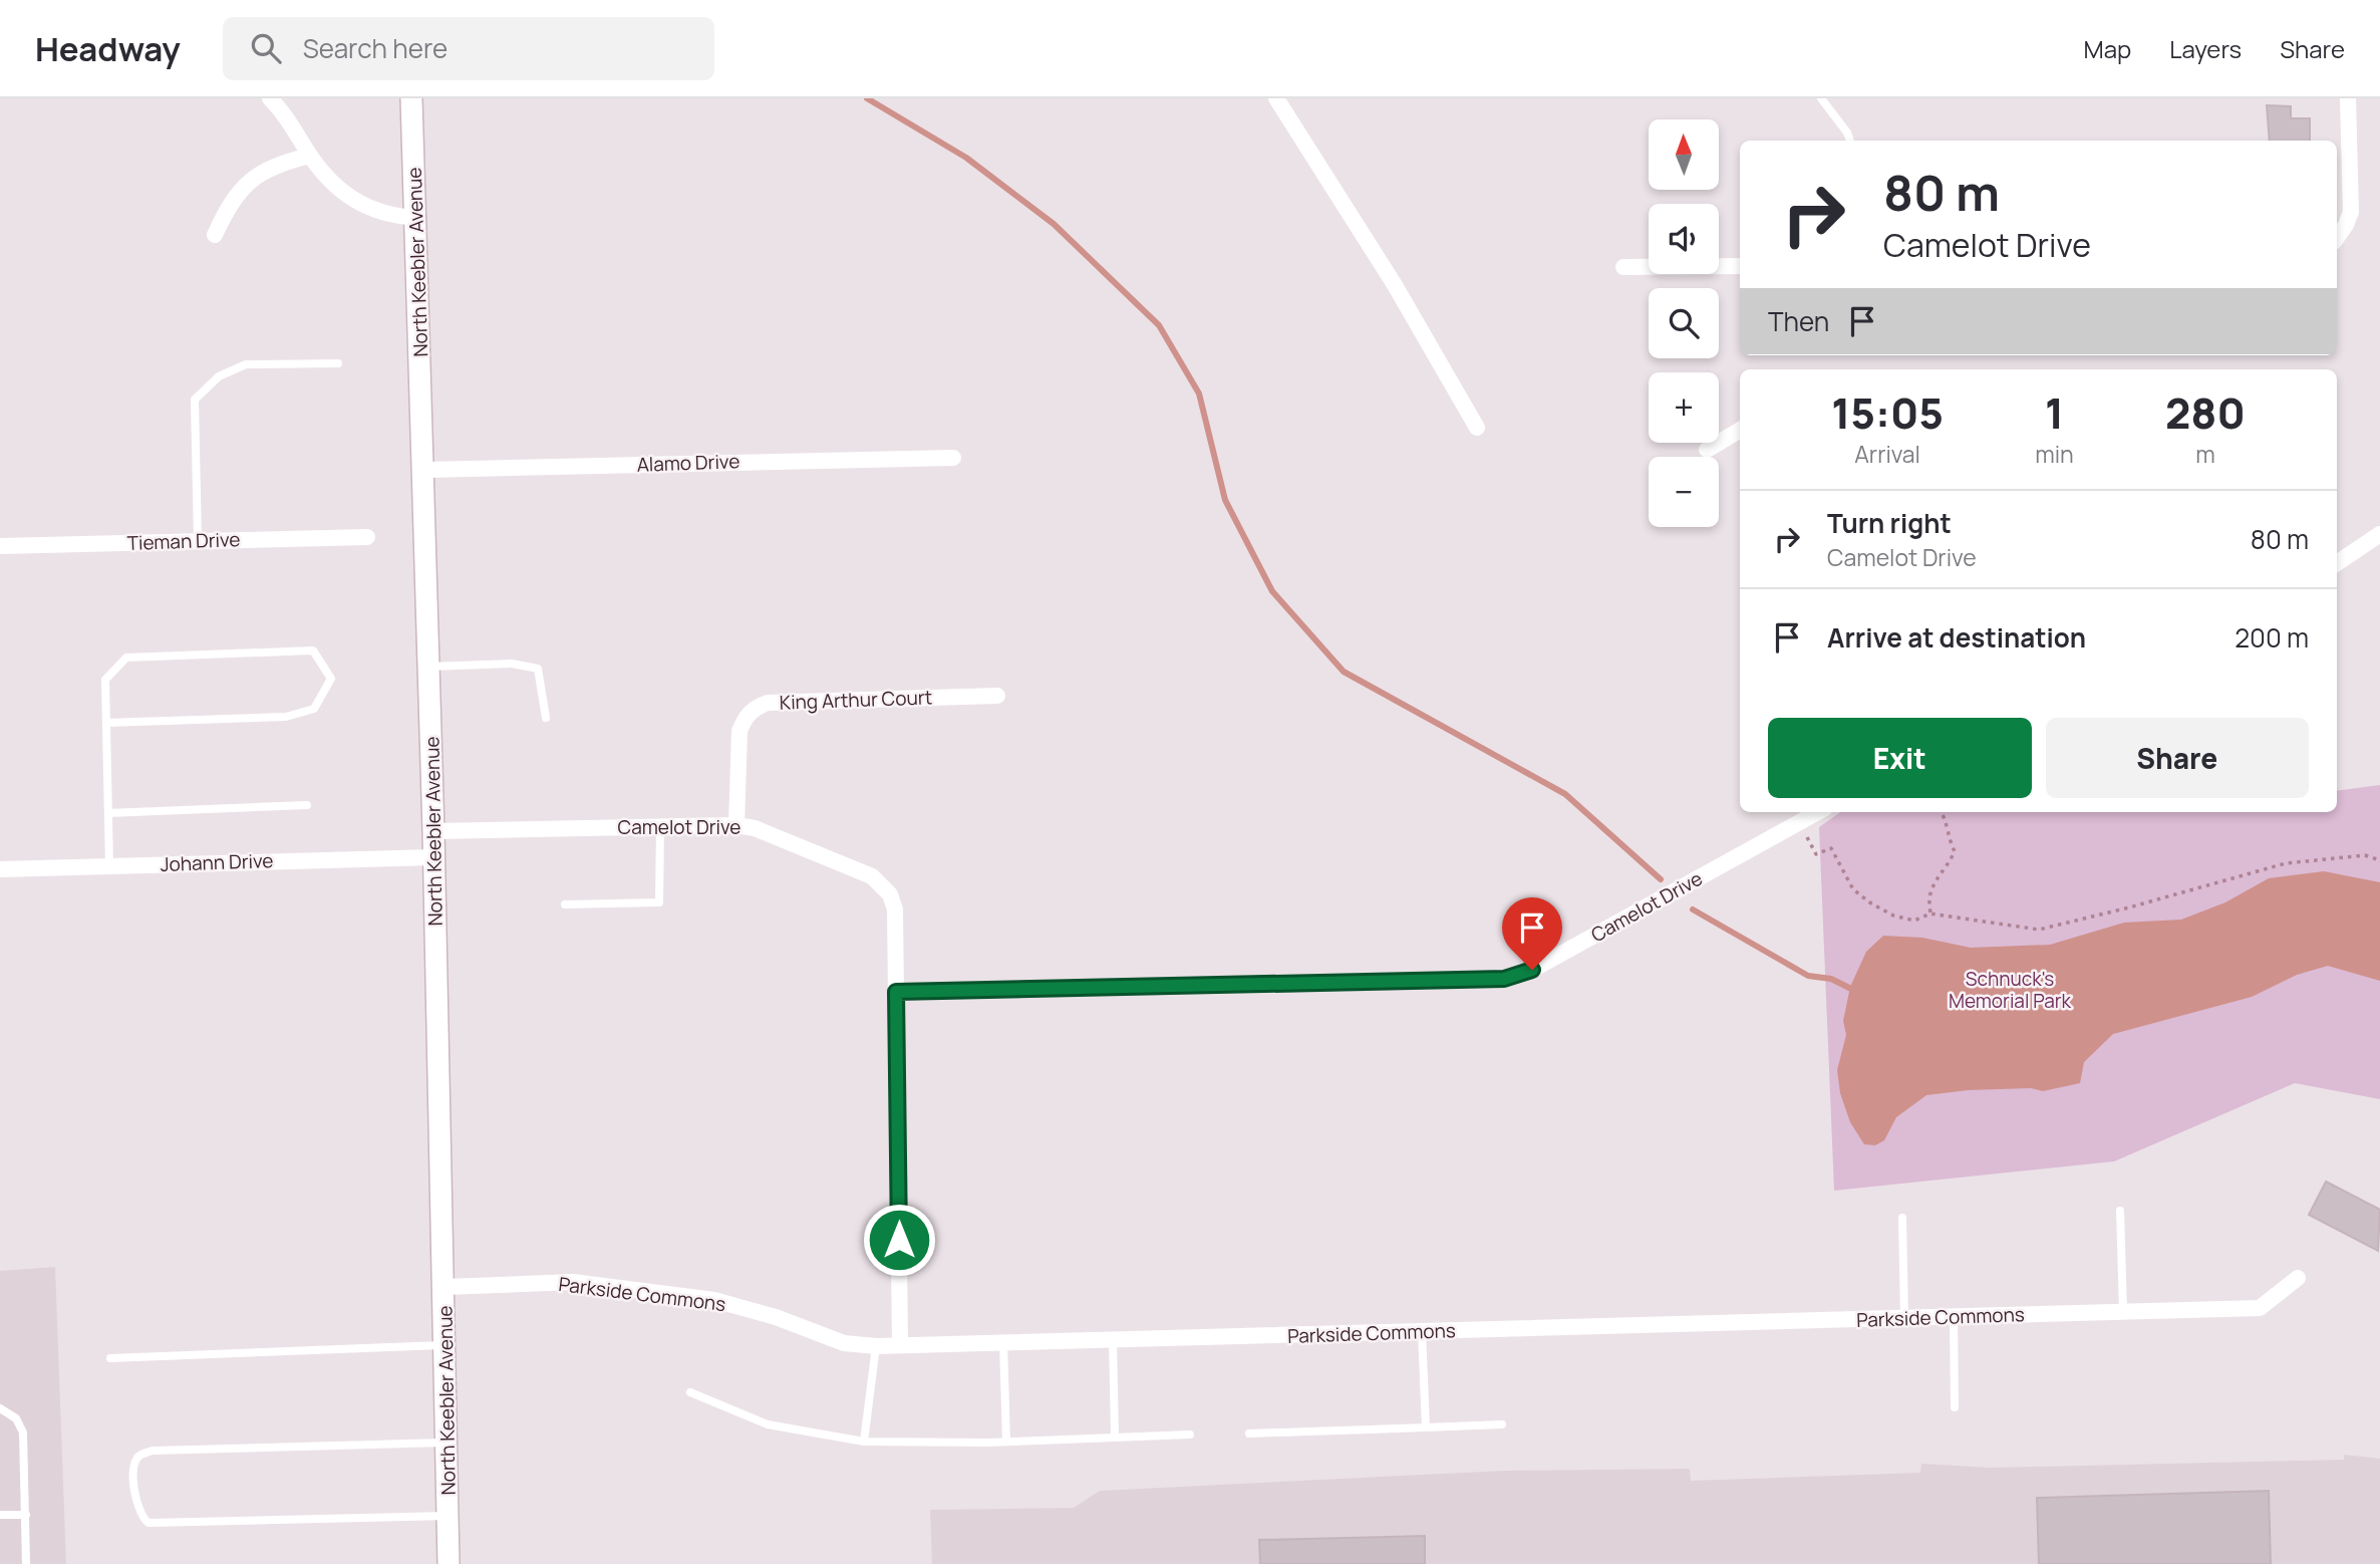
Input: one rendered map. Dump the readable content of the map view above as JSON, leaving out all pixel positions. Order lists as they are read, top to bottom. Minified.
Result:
{"streets":{"street":["North Keebler Avenue","Alamo Drive","Tieman Drive","King Arthur Court","Camelot Drive","Johann Drive","Parkside Commons"]},"crossings":[["North Keebler Avenue","Alamo Drive"],["North Keebler Avenue","Camelot Drive"],["North Keebler Avenue","Johann Drive"],["North Keebler Avenue","Parkside Commons"],["King Arthur Court","Camelot Drive"]],"parks":["Schnuck's Memorial Park"],"north":"top","page":{"header":"Headway","search":"Search here","nav":["Map","Layers","Share"],"map_buttons":["+","−"],"turn":["80 m","Camelot Drive"],"then":"Then","eta":["15:05","Arrival","1","min","280","m"],"list":[{"name":"Turn right","note":"Camelot Drive","value":"80 m"},{"name":"Arrive at destination","value":"200 m"}],"buttons":["Exit","Share"]}}
